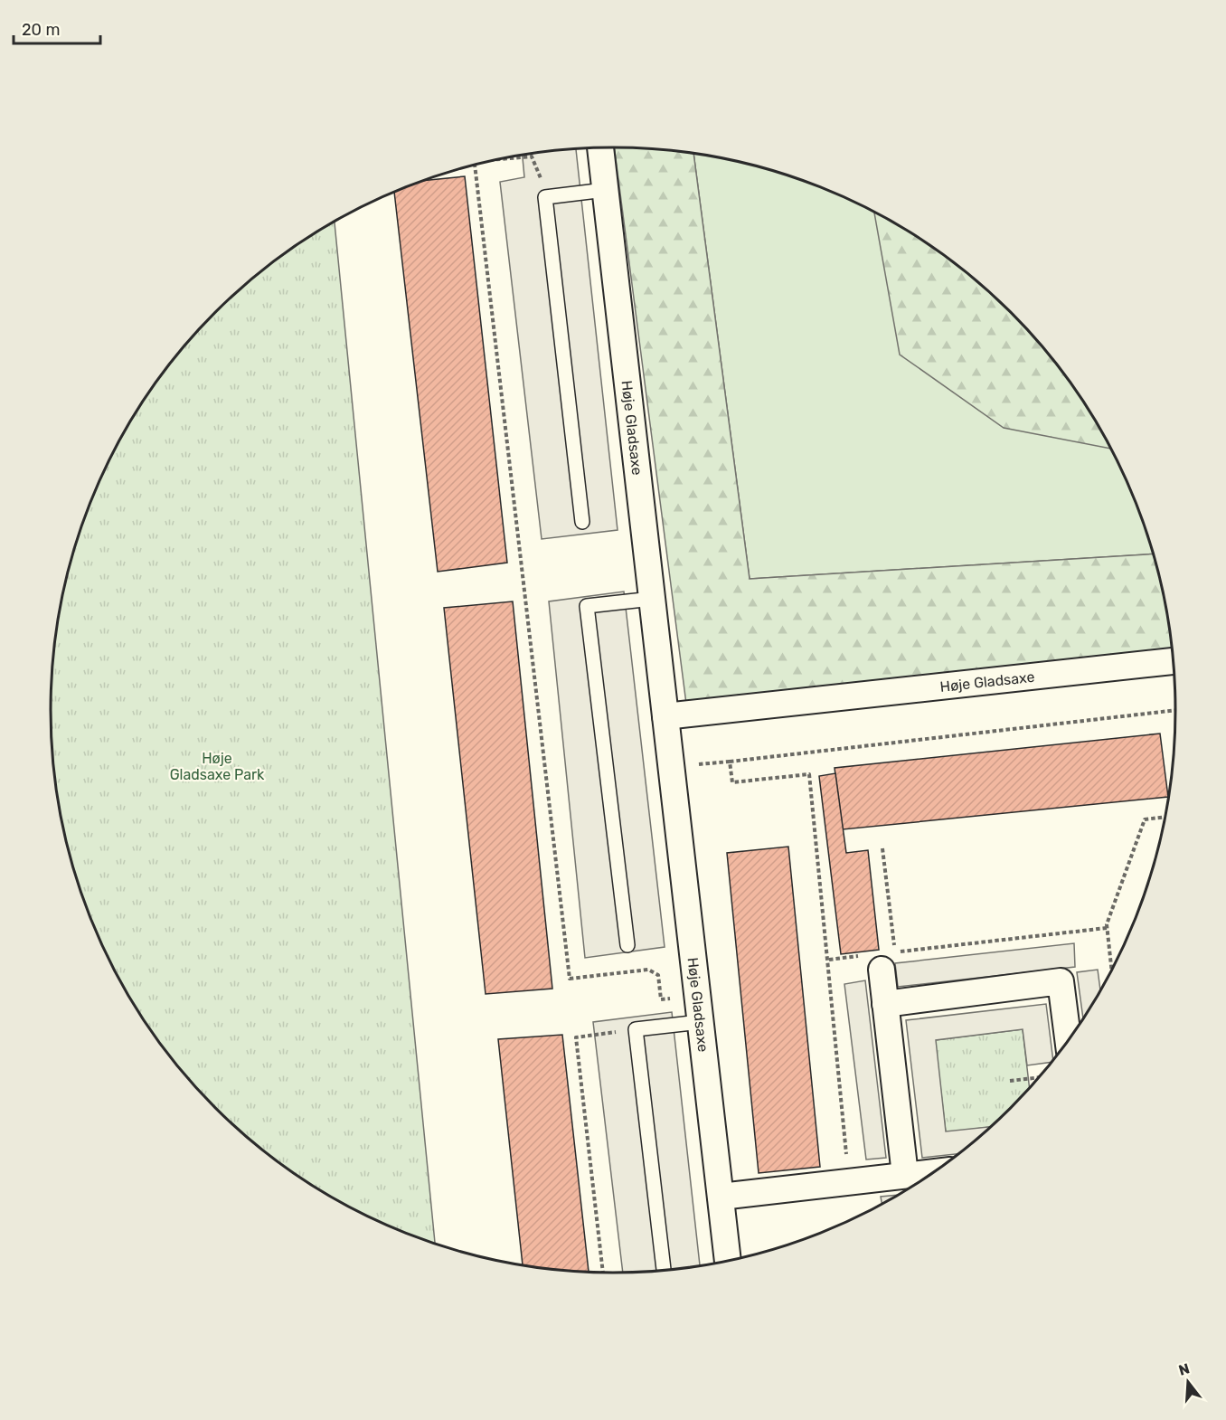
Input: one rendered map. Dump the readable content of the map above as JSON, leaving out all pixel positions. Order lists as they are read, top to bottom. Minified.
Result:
{"streets":{"street":["Høje Gladsaxe"]},"parks":["Høje Gladsaxe Park"],"scale_bar":"20 m","north":"top"}
